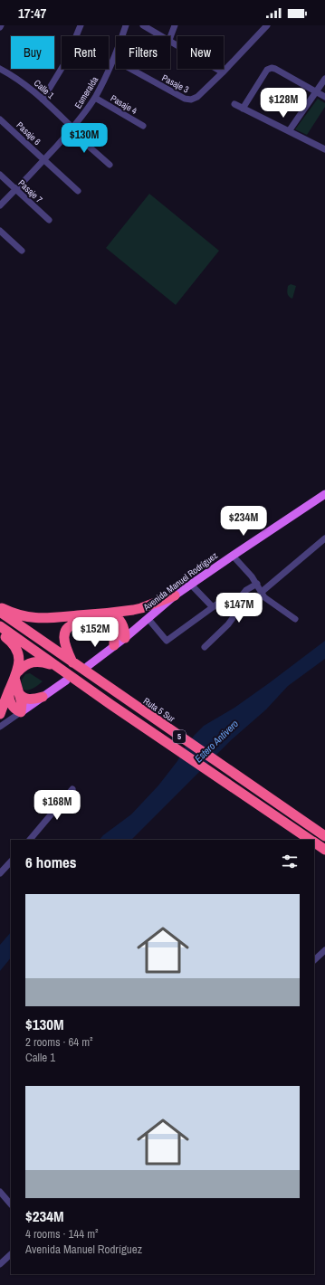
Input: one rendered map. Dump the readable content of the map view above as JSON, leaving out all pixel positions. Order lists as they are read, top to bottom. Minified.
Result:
{"streets":{"highway":["Ruta 5 Sur","5"],"main road":["Avenida Manuel Rodríguez"],"street":["Pasaje 3","Calle 1","Esmeralda","Pasaje 4","Pasaje 6","Pasaje 7"]},"crossings":[["Pasaje 3","Esmeralda"],["Calle 1","Esmeralda"],["Esmeralda","Pasaje 4"],["Esmeralda","Pasaje 6"],["Esmeralda","Pasaje 7"]],"water":["Estero Antivero"],"page":{"status":"17:47","chip":["Buy","Rent","Filters","New"],"price":["$128M","$130M","$234M","$147M","$152M","$168M"],"heading":"6 homes","list":[{"name":"$130M","note":"2 rooms · 64 m² · Calle 1"},{"name":"$234M","note":"4 rooms · 144 m² · Avenida Manuel Rodríguez"}]}}
